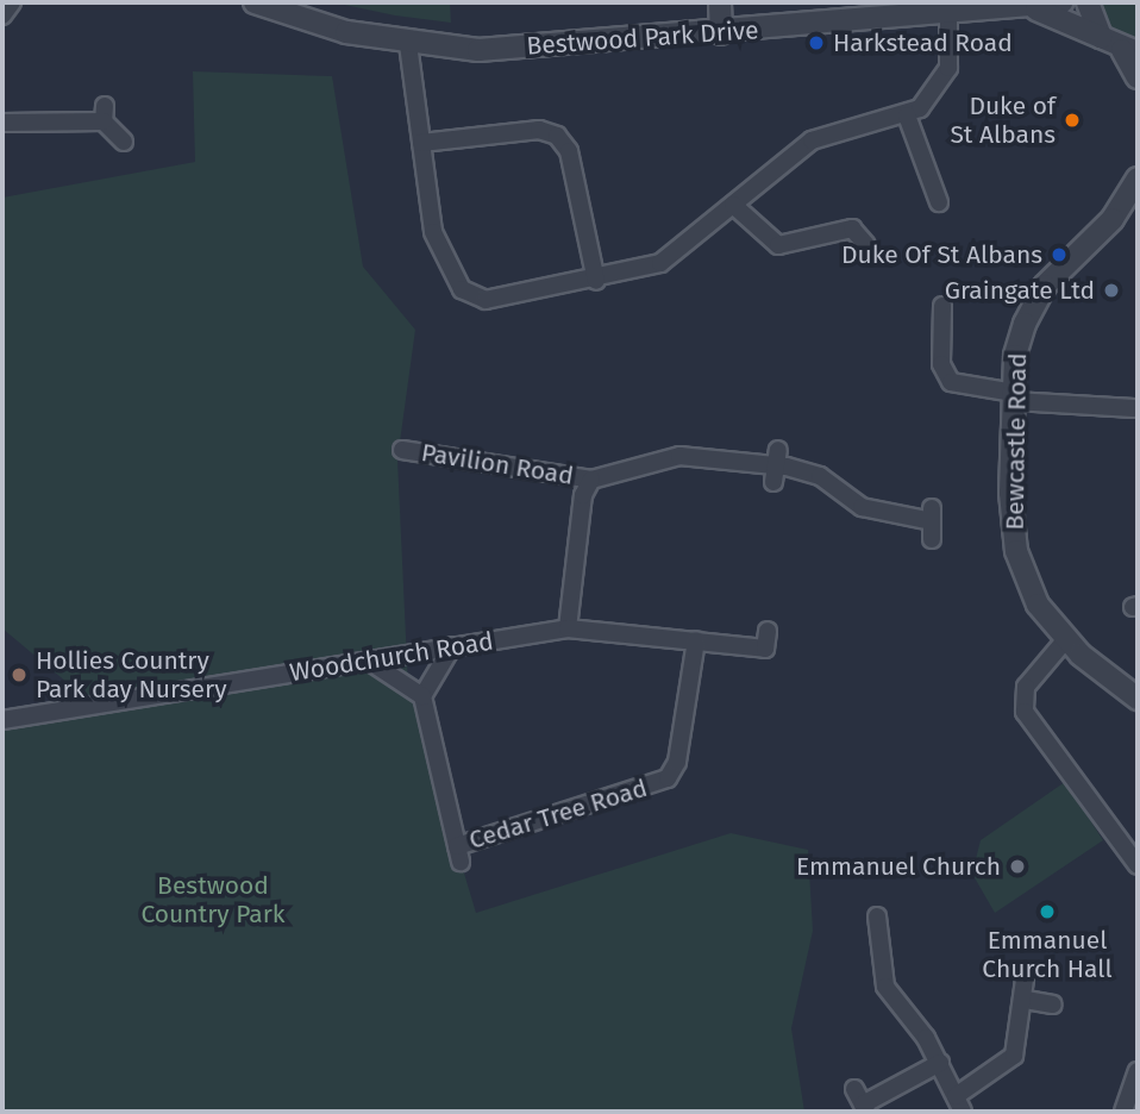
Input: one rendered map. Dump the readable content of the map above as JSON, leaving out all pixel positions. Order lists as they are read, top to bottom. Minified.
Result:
{"streets":{"street":["Bestwood Park Drive","Bewcastle Road","Pavilion Road","Woodchurch Road","Cedar Tree Road"]},"crossings":[["Pavilion Road","Woodchurch Road"],["Woodchurch Road","Cedar Tree Road"]],"parks":["Bestwood Country Park"],"places":["Harkstead Road","Duke of St Albans","Duke Of St Albans","Graingate Ltd","Hollies Country Park day Nursery","Emmanuel Church","Emmanuel Church Hall"]}
